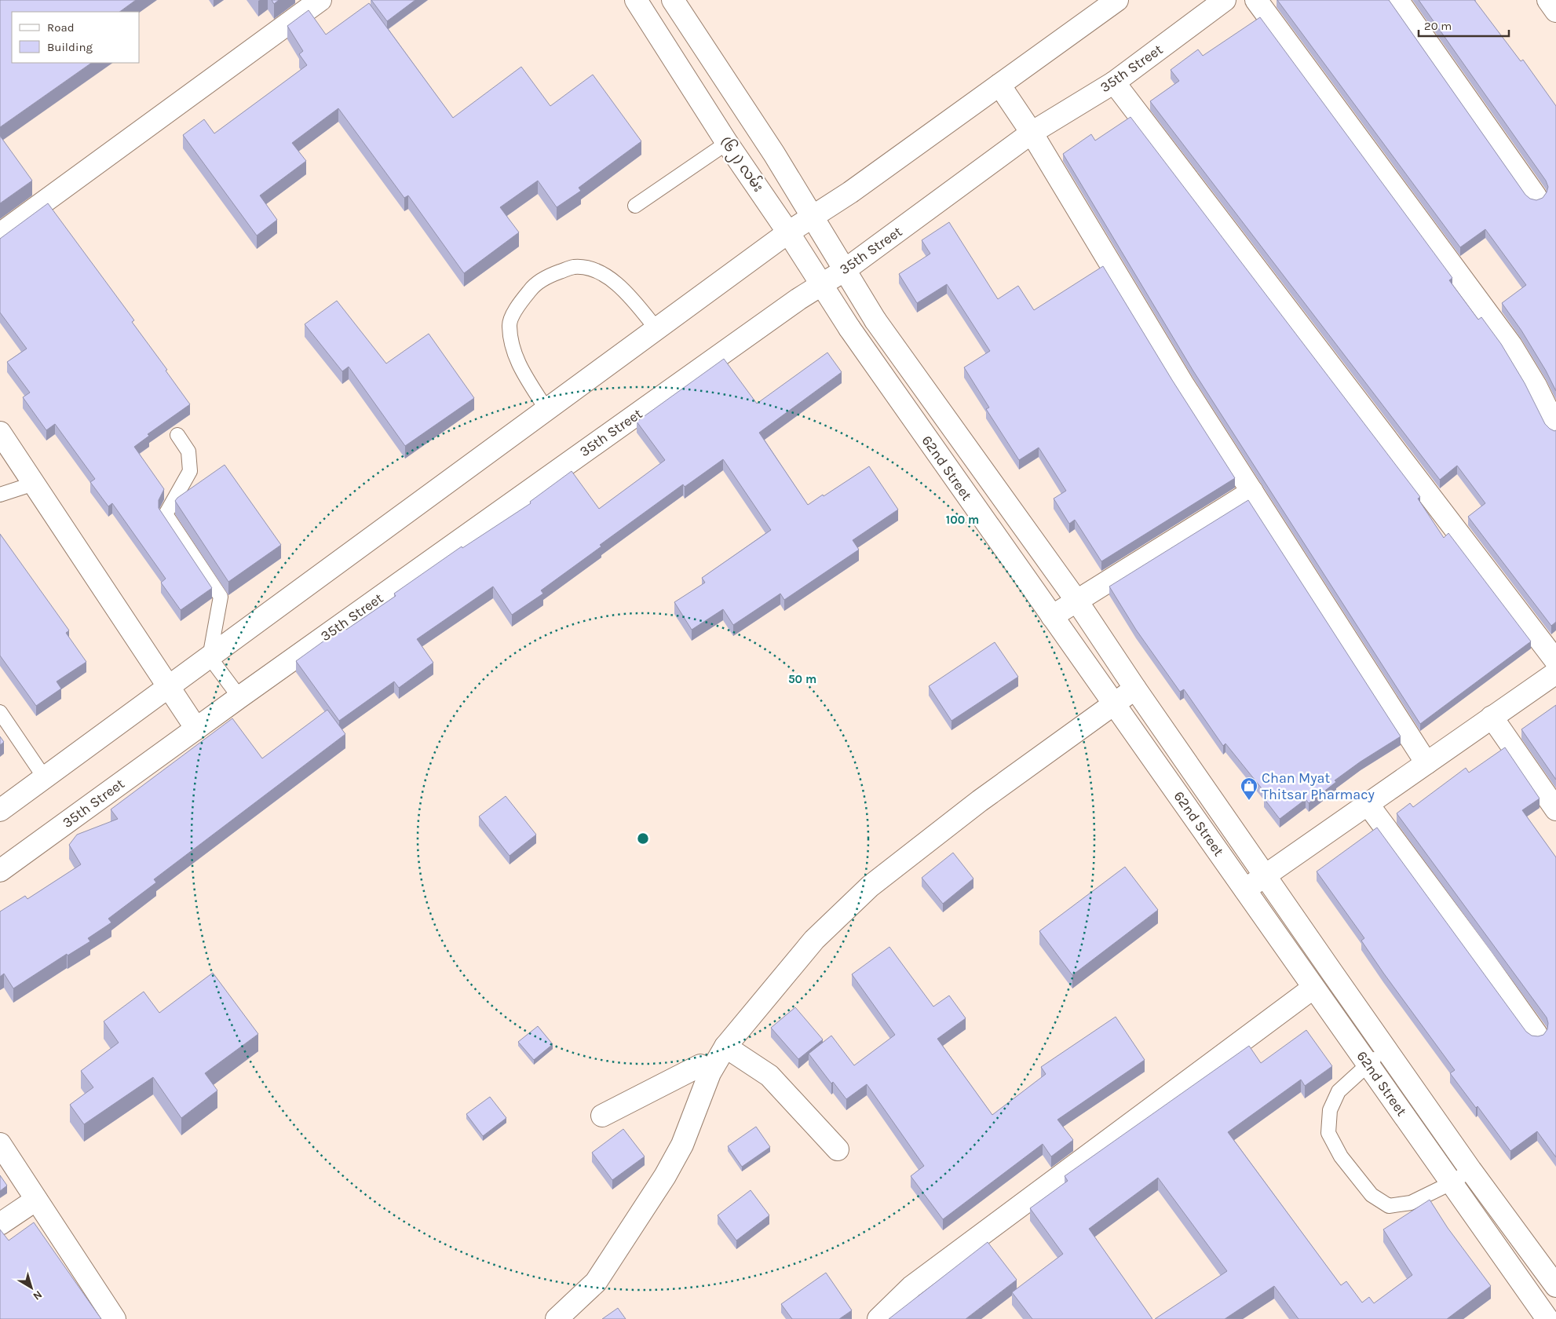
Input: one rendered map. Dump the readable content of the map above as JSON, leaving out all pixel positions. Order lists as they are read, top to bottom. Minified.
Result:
{"streets":{"main road":["35th Street","(၆၂) လမ်း","62nd Street"]},"crossings":[["35th Street","(၆၂) လမ်း"],["35th Street","62nd Street"],["(၆၂) လမ်း","62nd Street"]],"places":{"shop":["Chan Myat Thitsar Pharmacy"]},"legend":["Road","Building"],"scale_bar":"20 m","north":"bottom right","rings":["100 m","50 m"]}
